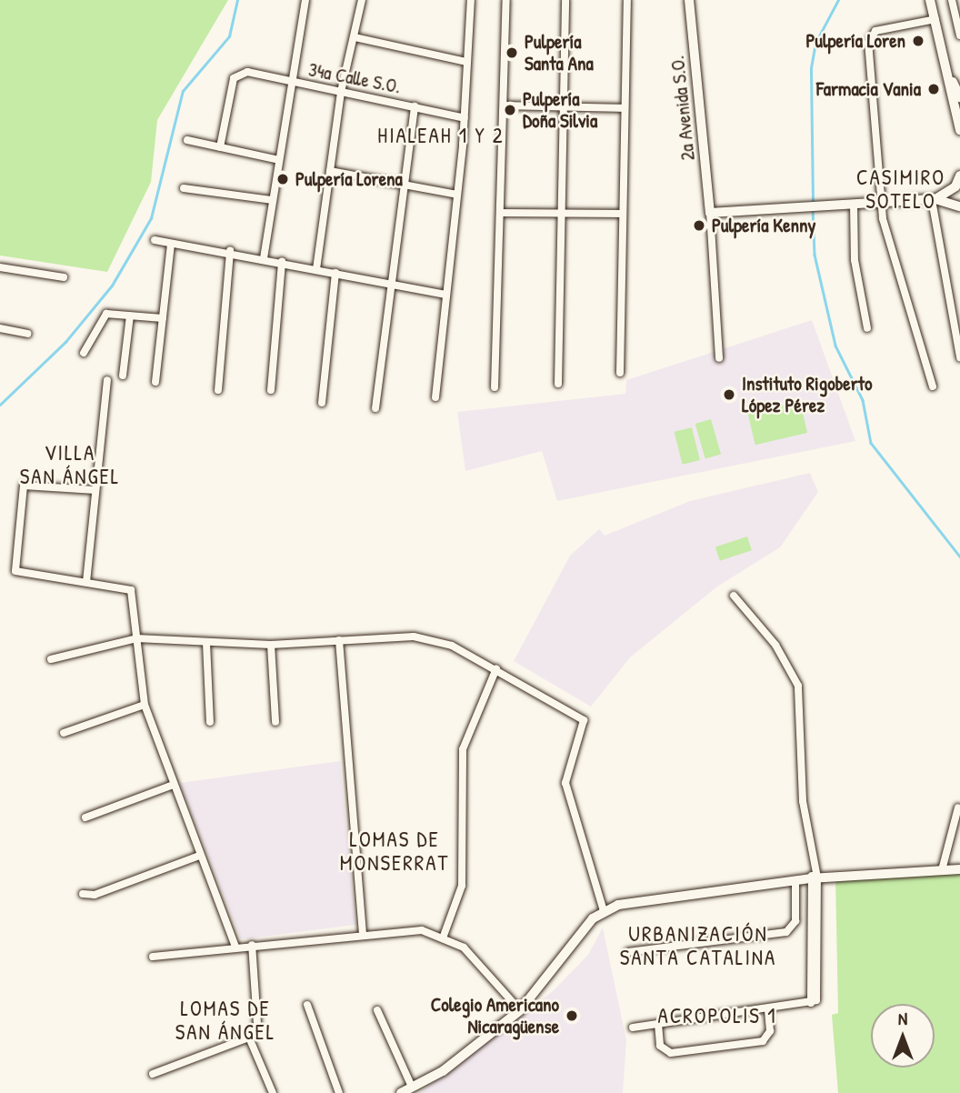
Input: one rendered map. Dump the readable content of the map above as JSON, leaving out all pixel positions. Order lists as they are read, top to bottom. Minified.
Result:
{"streets":{"street":["34a Calle S.O.","2a Avenida S.O."]},"districts":["HIALEAH 1 Y 2","CASIMIRO SOTELO","VILLA SAN ÁNGEL","LOMAS DE MONSERRAT","URBANIZACIÓN SANTA CATALINA","LOMAS DE SAN ÁNGEL","ACROPOLIS 1"],"places":["Pulpería Loren","Pulpería Santa Ana","Farmacia Vania","Pulpería Doña Silvia","Pulpería Lorena","Pulpería Kenny","Instituto Rigoberto López Pérez","Colegio Americano Nicaragüense"],"north":"top"}
